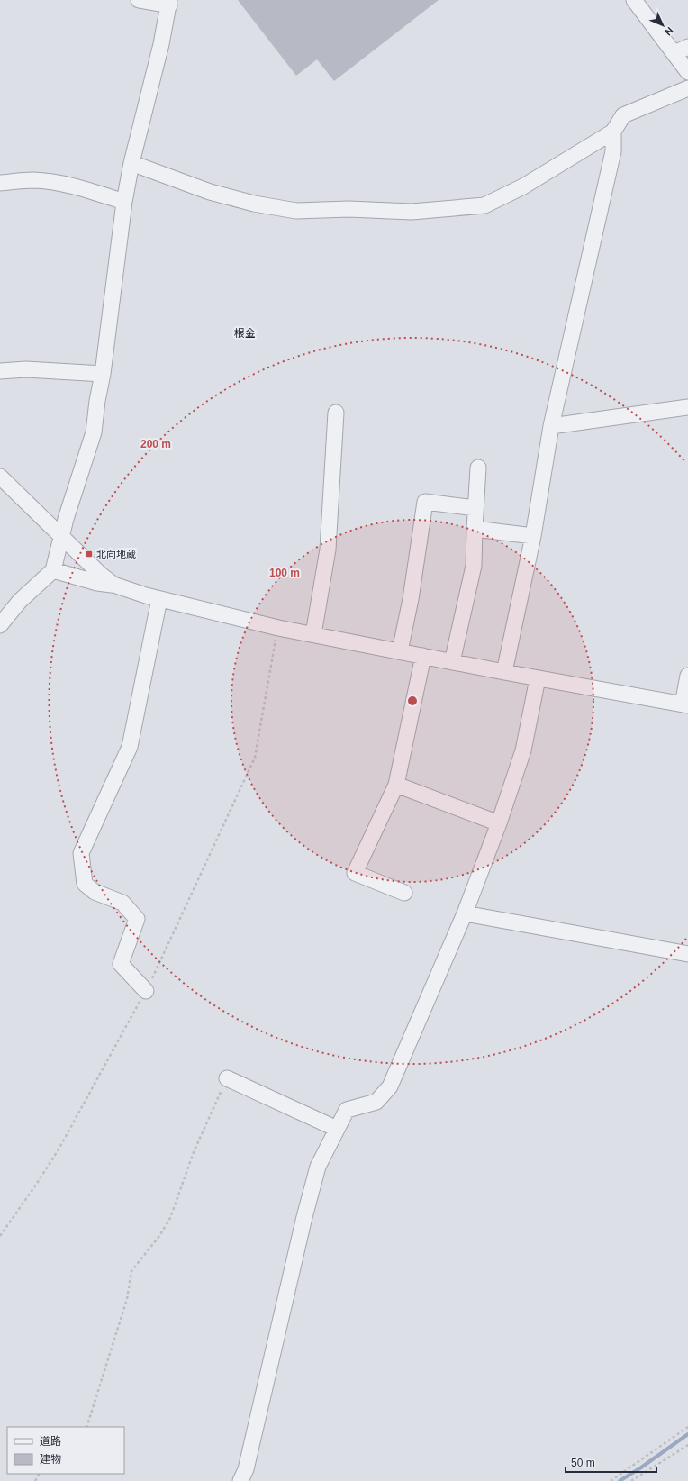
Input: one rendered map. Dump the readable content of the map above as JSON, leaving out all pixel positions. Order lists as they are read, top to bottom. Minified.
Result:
{"districts":["根金"],"places":{"transit":["北向地蔵"]},"legend":["道路","建物"],"scale_bar":"50 m","north":"bottom right","rings":["200 m","100 m"]}
